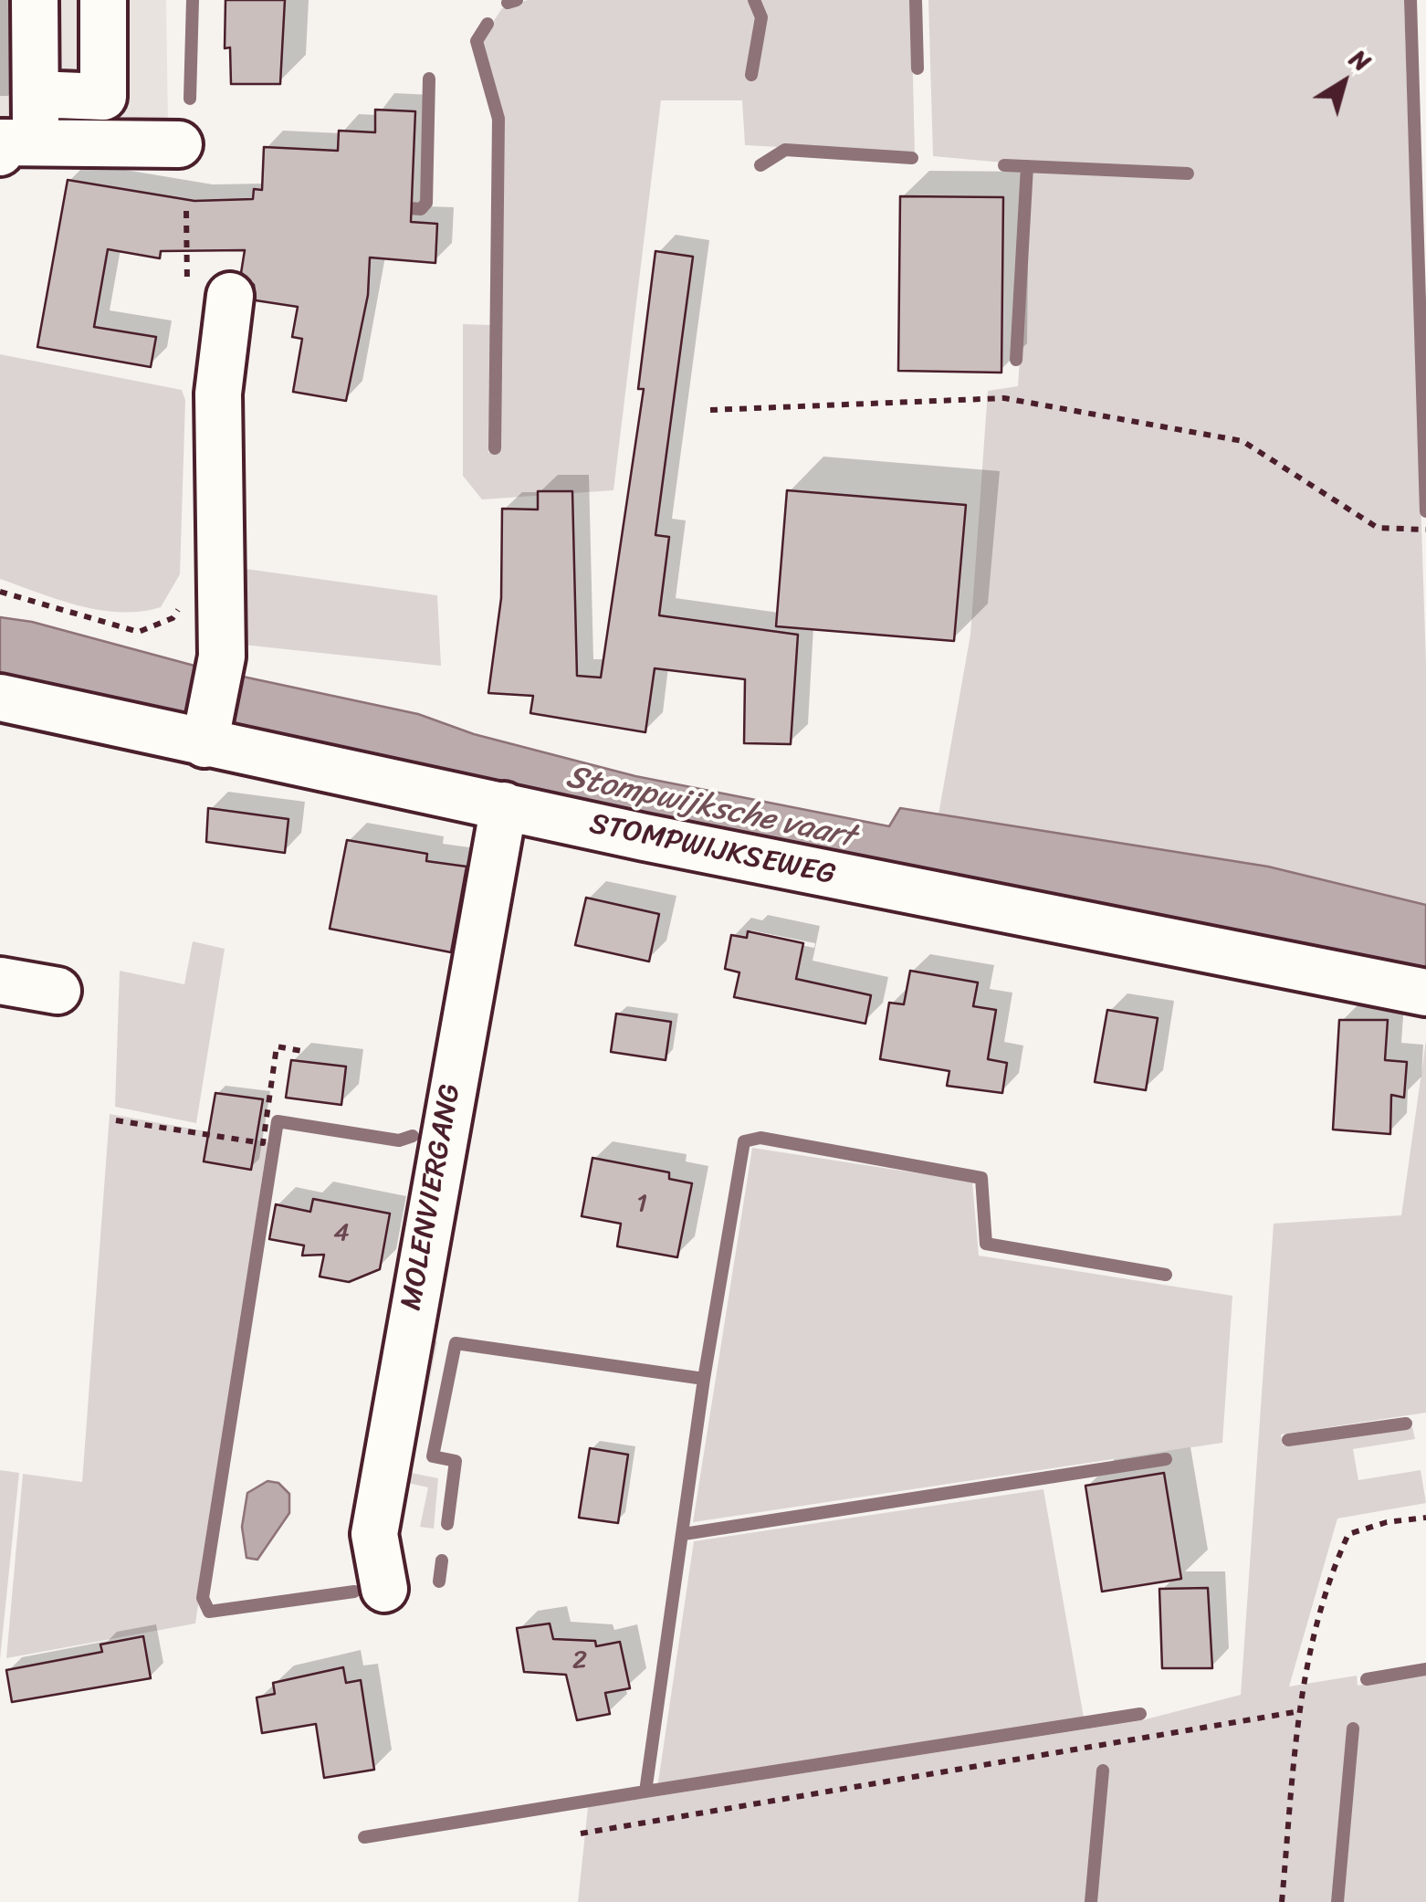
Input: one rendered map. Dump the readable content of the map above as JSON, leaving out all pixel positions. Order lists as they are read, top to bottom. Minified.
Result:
{"streets":{"street":["STOMPWIJKSEWEG","MOLENVIERGANG"]},"crossings":[["STOMPWIJKSEWEG","MOLENVIERGANG"]],"water":["Stompwijksche vaart"],"house_numbers":["1","4","2"],"north":"top right"}
